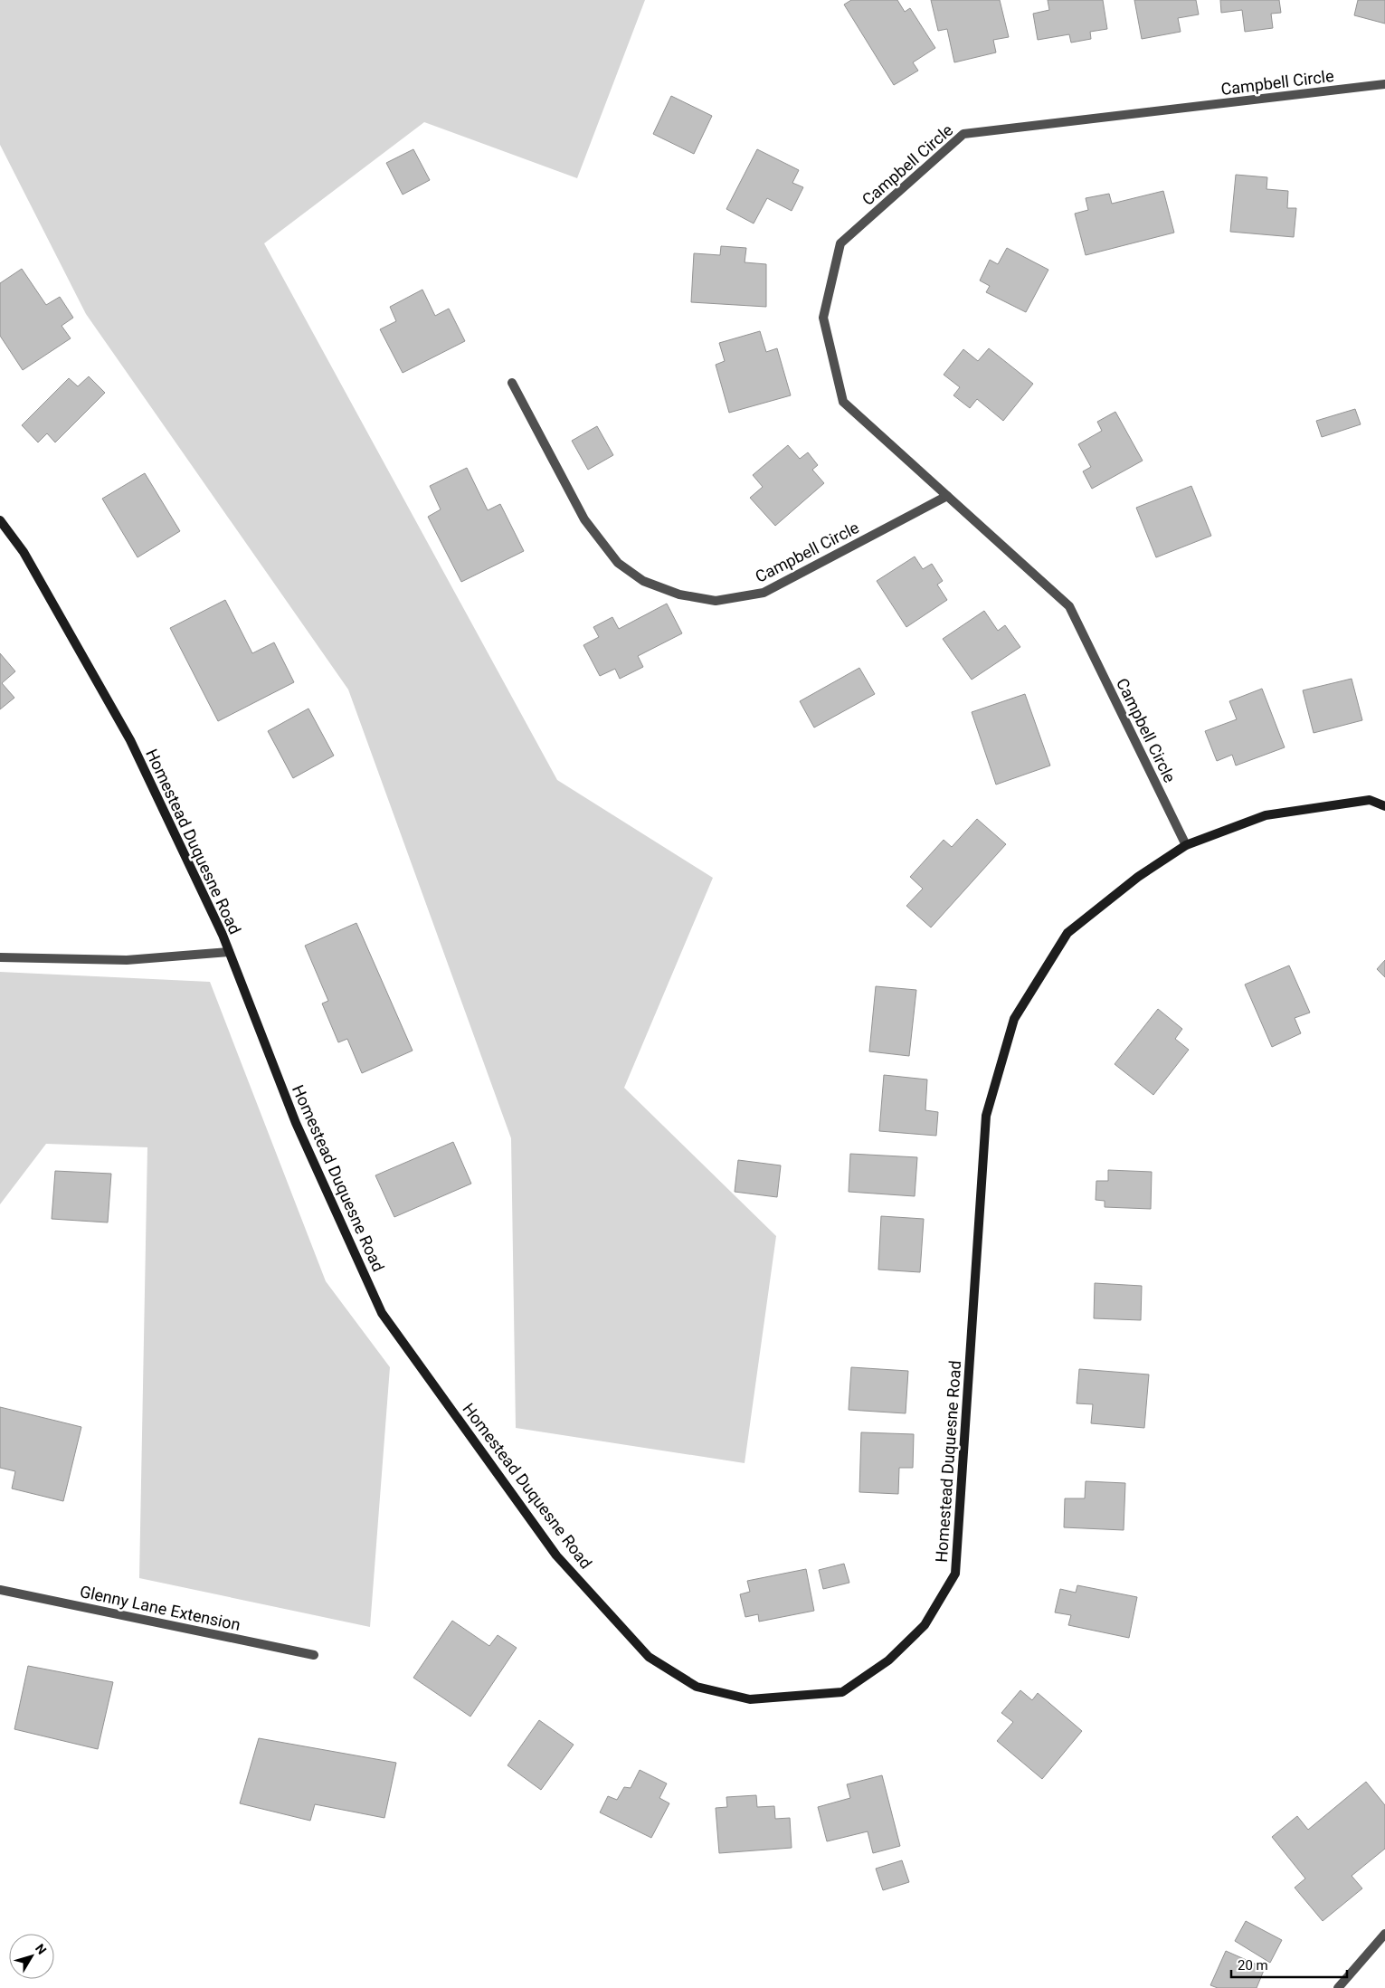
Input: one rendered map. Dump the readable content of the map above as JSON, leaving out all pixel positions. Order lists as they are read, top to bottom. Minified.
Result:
{"streets":{"street":["Campbell Circle","Homestead Duquesne Road","Glenny Lane Extension"]},"crossings":[["Campbell Circle","Homestead Duquesne Road"]],"scale_bar":"20 m","north":"top right"}
